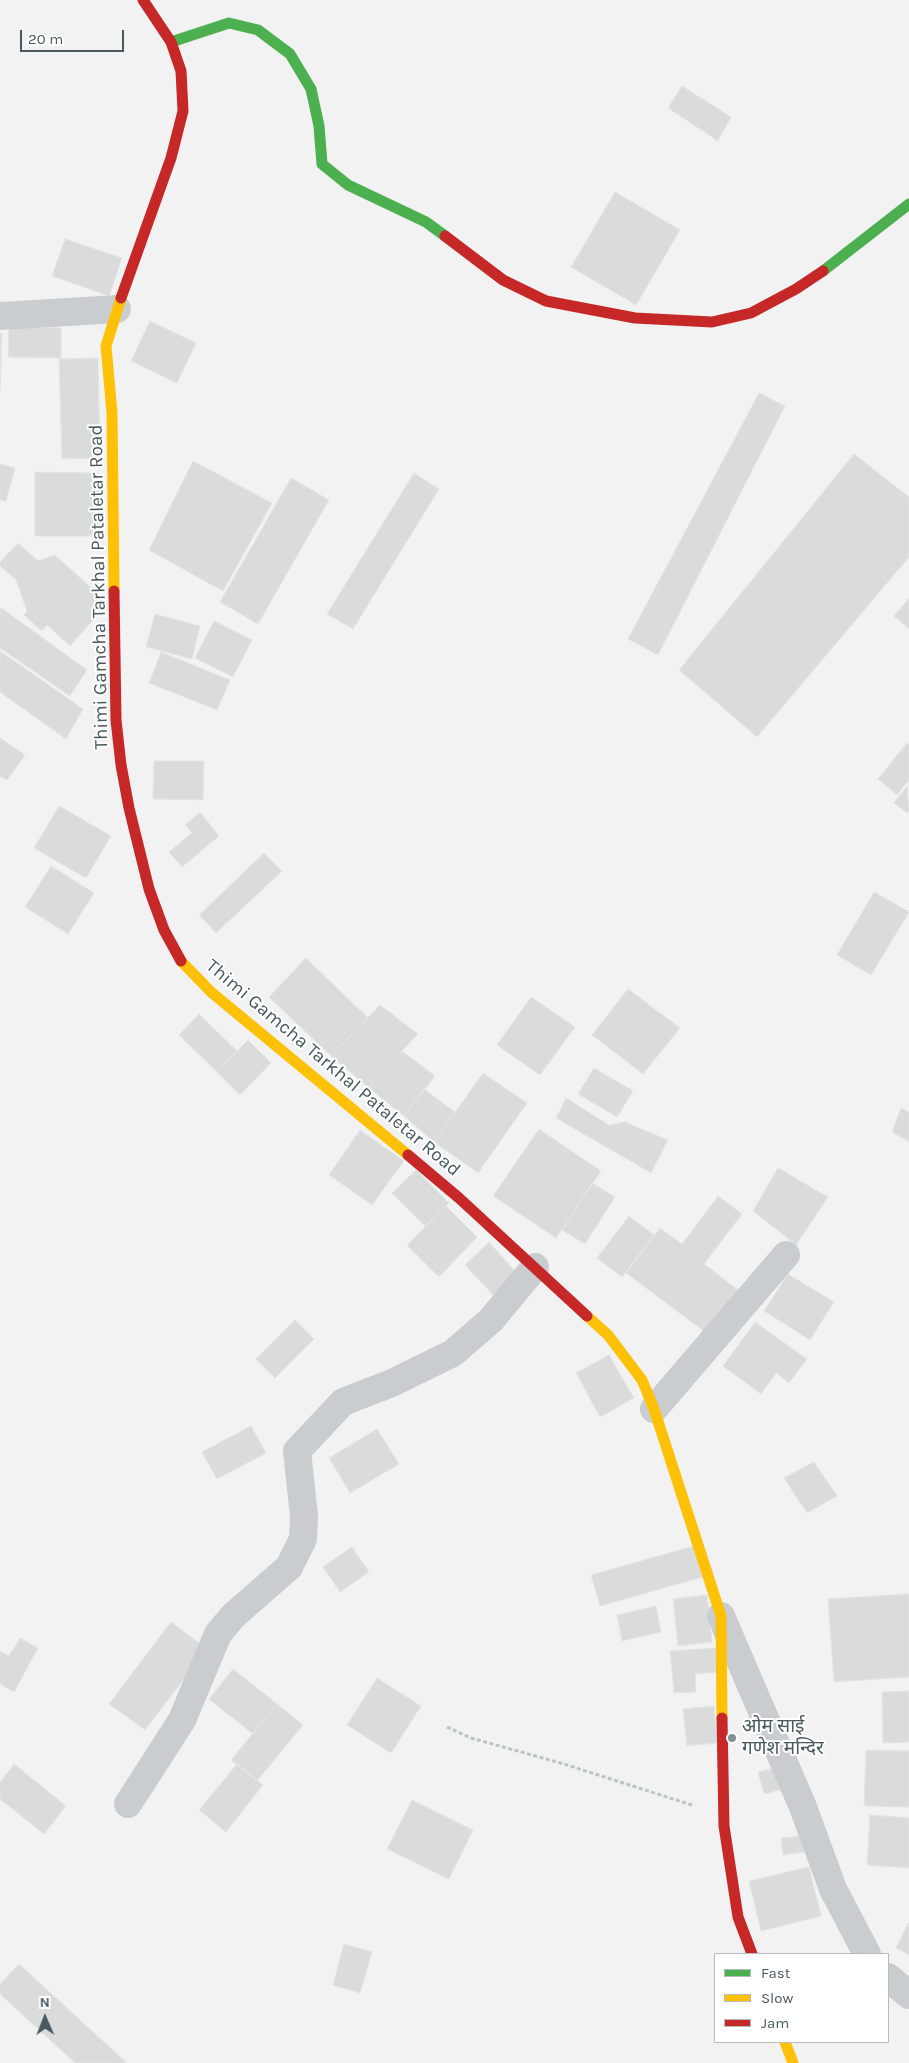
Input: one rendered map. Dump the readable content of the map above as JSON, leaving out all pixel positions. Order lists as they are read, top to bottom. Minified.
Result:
{"streets":{"street":["Thimi Gamcha Tarkhal Pataletar Road"]},"places":["ओम साई गणेश मन्दिर"],"legend":["Fast","Slow","Jam"],"scale_bar":"20 m","north":"top"}
